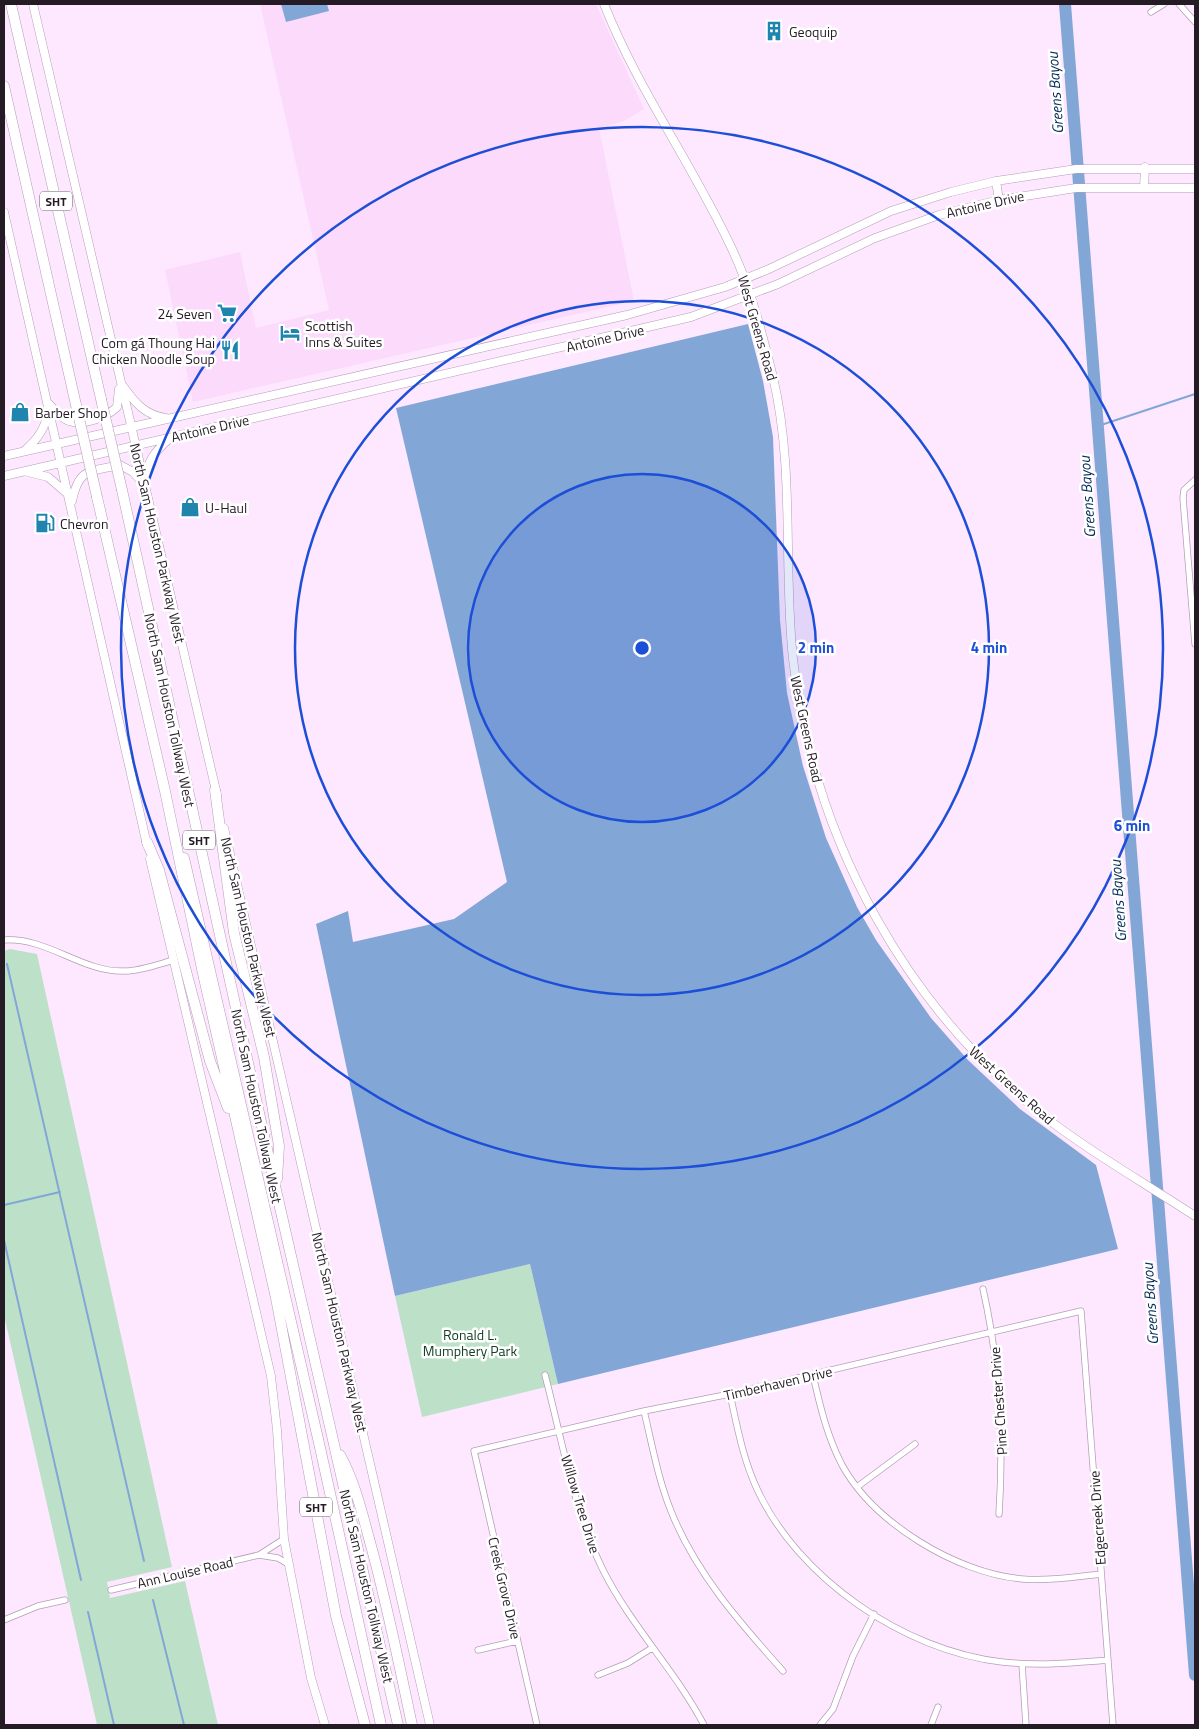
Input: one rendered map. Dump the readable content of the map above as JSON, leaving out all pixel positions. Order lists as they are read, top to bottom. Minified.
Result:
{"streets":{"highway":["SHT","North Sam Houston Tollway West"],"main road":["Antoine Drive","West Greens Road","North Sam Houston Parkway West"],"street":["Timberhaven Drive","Pine Chester Drive","Willow Tree Drive","Edgecreek Drive","Ann Louise Road","Creek Grove Drive"]},"crossings":[["Antoine Drive","West Greens Road"],["Antoine Drive","North Sam Houston Parkway West"],["Timberhaven Drive","Pine Chester Drive"],["Timberhaven Drive","Willow Tree Drive"],["Timberhaven Drive","Edgecreek Drive"],["Timberhaven Drive","Creek Grove Drive"]],"water":["Greens Bayou"],"parks":["Ronald L. Mumphery Park"],"places":{"building":["Geoquip"],"supermarket":["24 Seven"],"hotel":["Scottish Inns & Suites"],"restaurant":["Com gá Thoung Hai Chicken Noodle Soup"],"shop":["Barber Shop","U-Haul"],"fuel station":["Chevron"]},"rings":["2 min","4 min","6 min"]}
